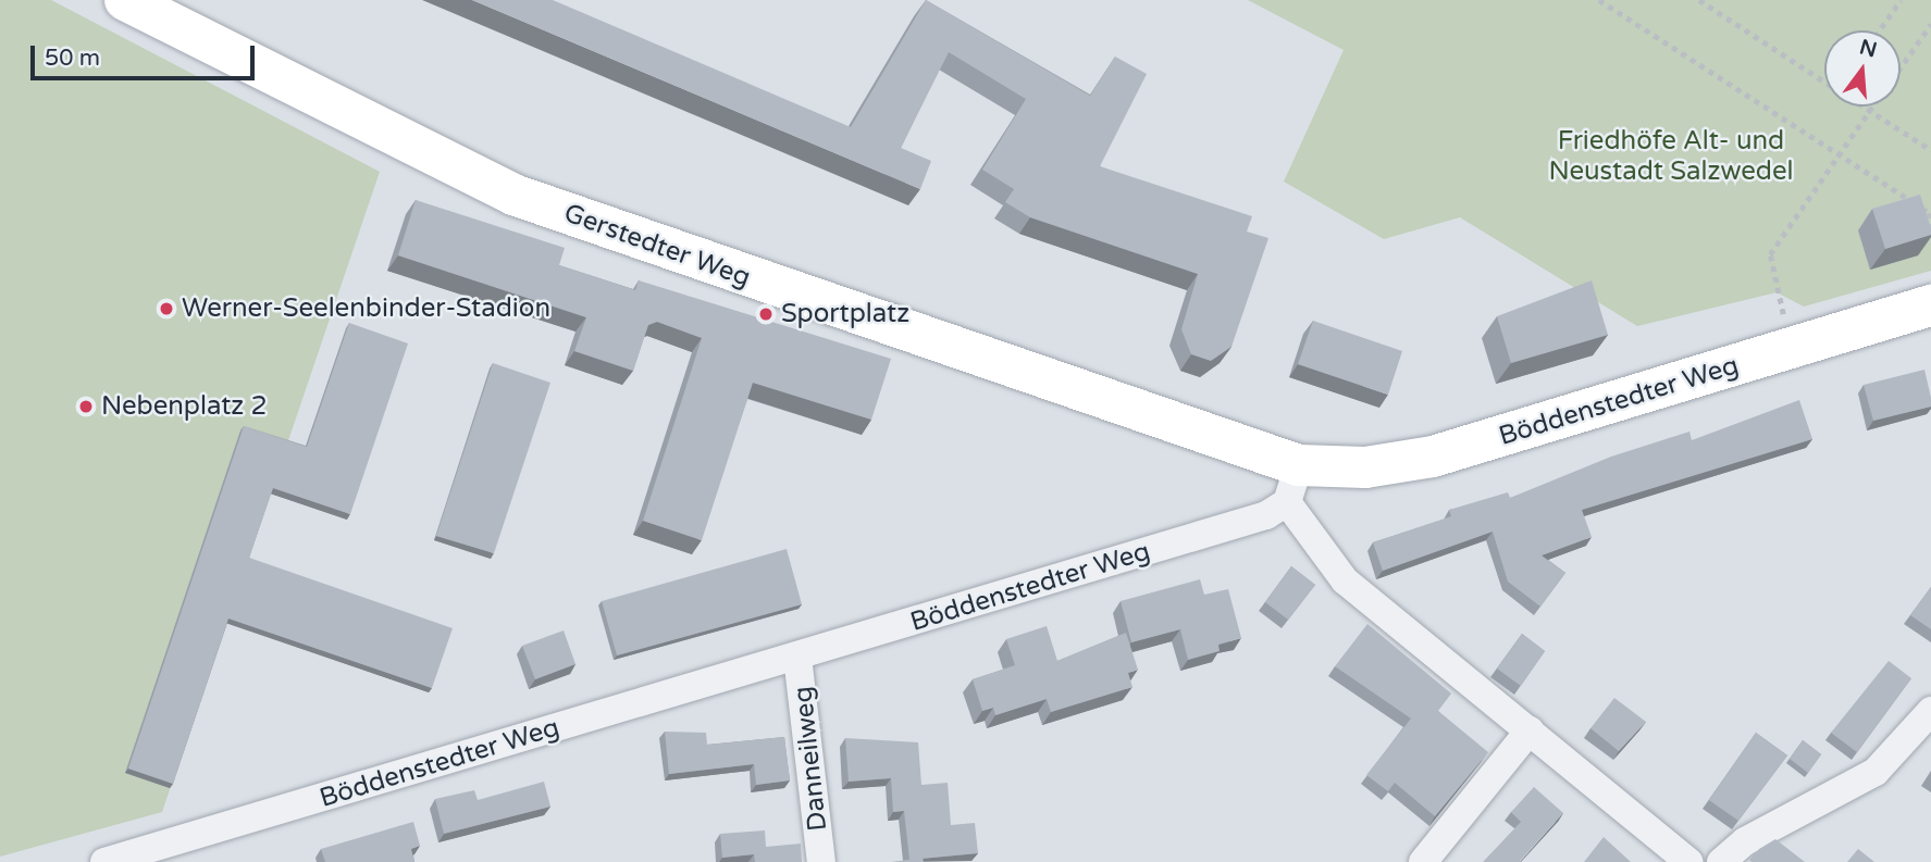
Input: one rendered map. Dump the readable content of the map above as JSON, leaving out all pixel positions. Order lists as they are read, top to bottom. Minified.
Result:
{"streets":{"street":["Gerstedter Weg","Böddenstedter Weg","Danneilweg"]},"crossings":[["Gerstedter Weg","Böddenstedter Weg"],["Böddenstedter Weg","Danneilweg"]],"parks":["Friedhöfe Alt- und Neustadt Salzwedel"],"places":["Werner-Seelenbinder-Stadion","Sportplatz","Nebenplatz 2"],"scale_bar":"50 m","north":"top"}
